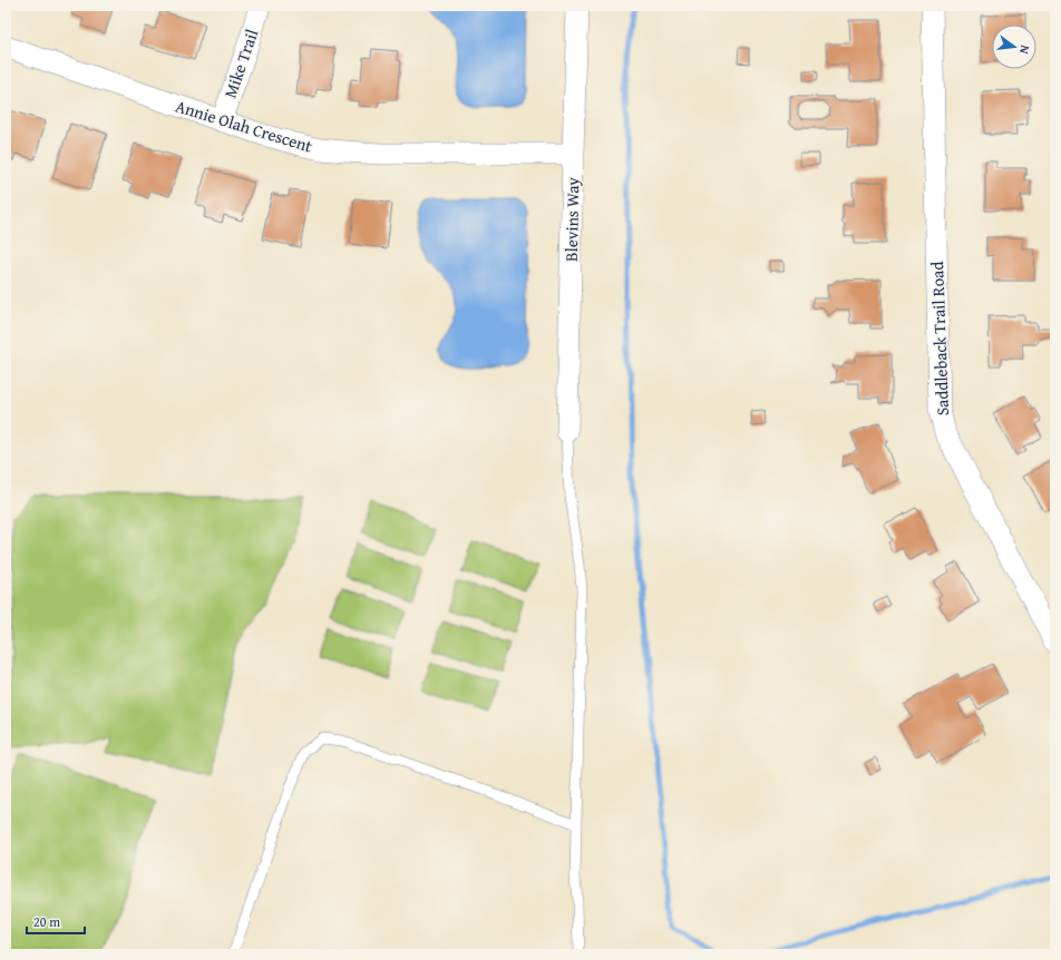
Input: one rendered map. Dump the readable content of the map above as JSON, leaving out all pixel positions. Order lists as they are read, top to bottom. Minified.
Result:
{"streets":{"street":["Mike Trail","Annie Olah Crescent","Blevins Way","Saddleback Trail Road"]},"crossings":[["Mike Trail","Annie Olah Crescent"],["Annie Olah Crescent","Blevins Way"]],"scale_bar":"20 m","north":"right"}
